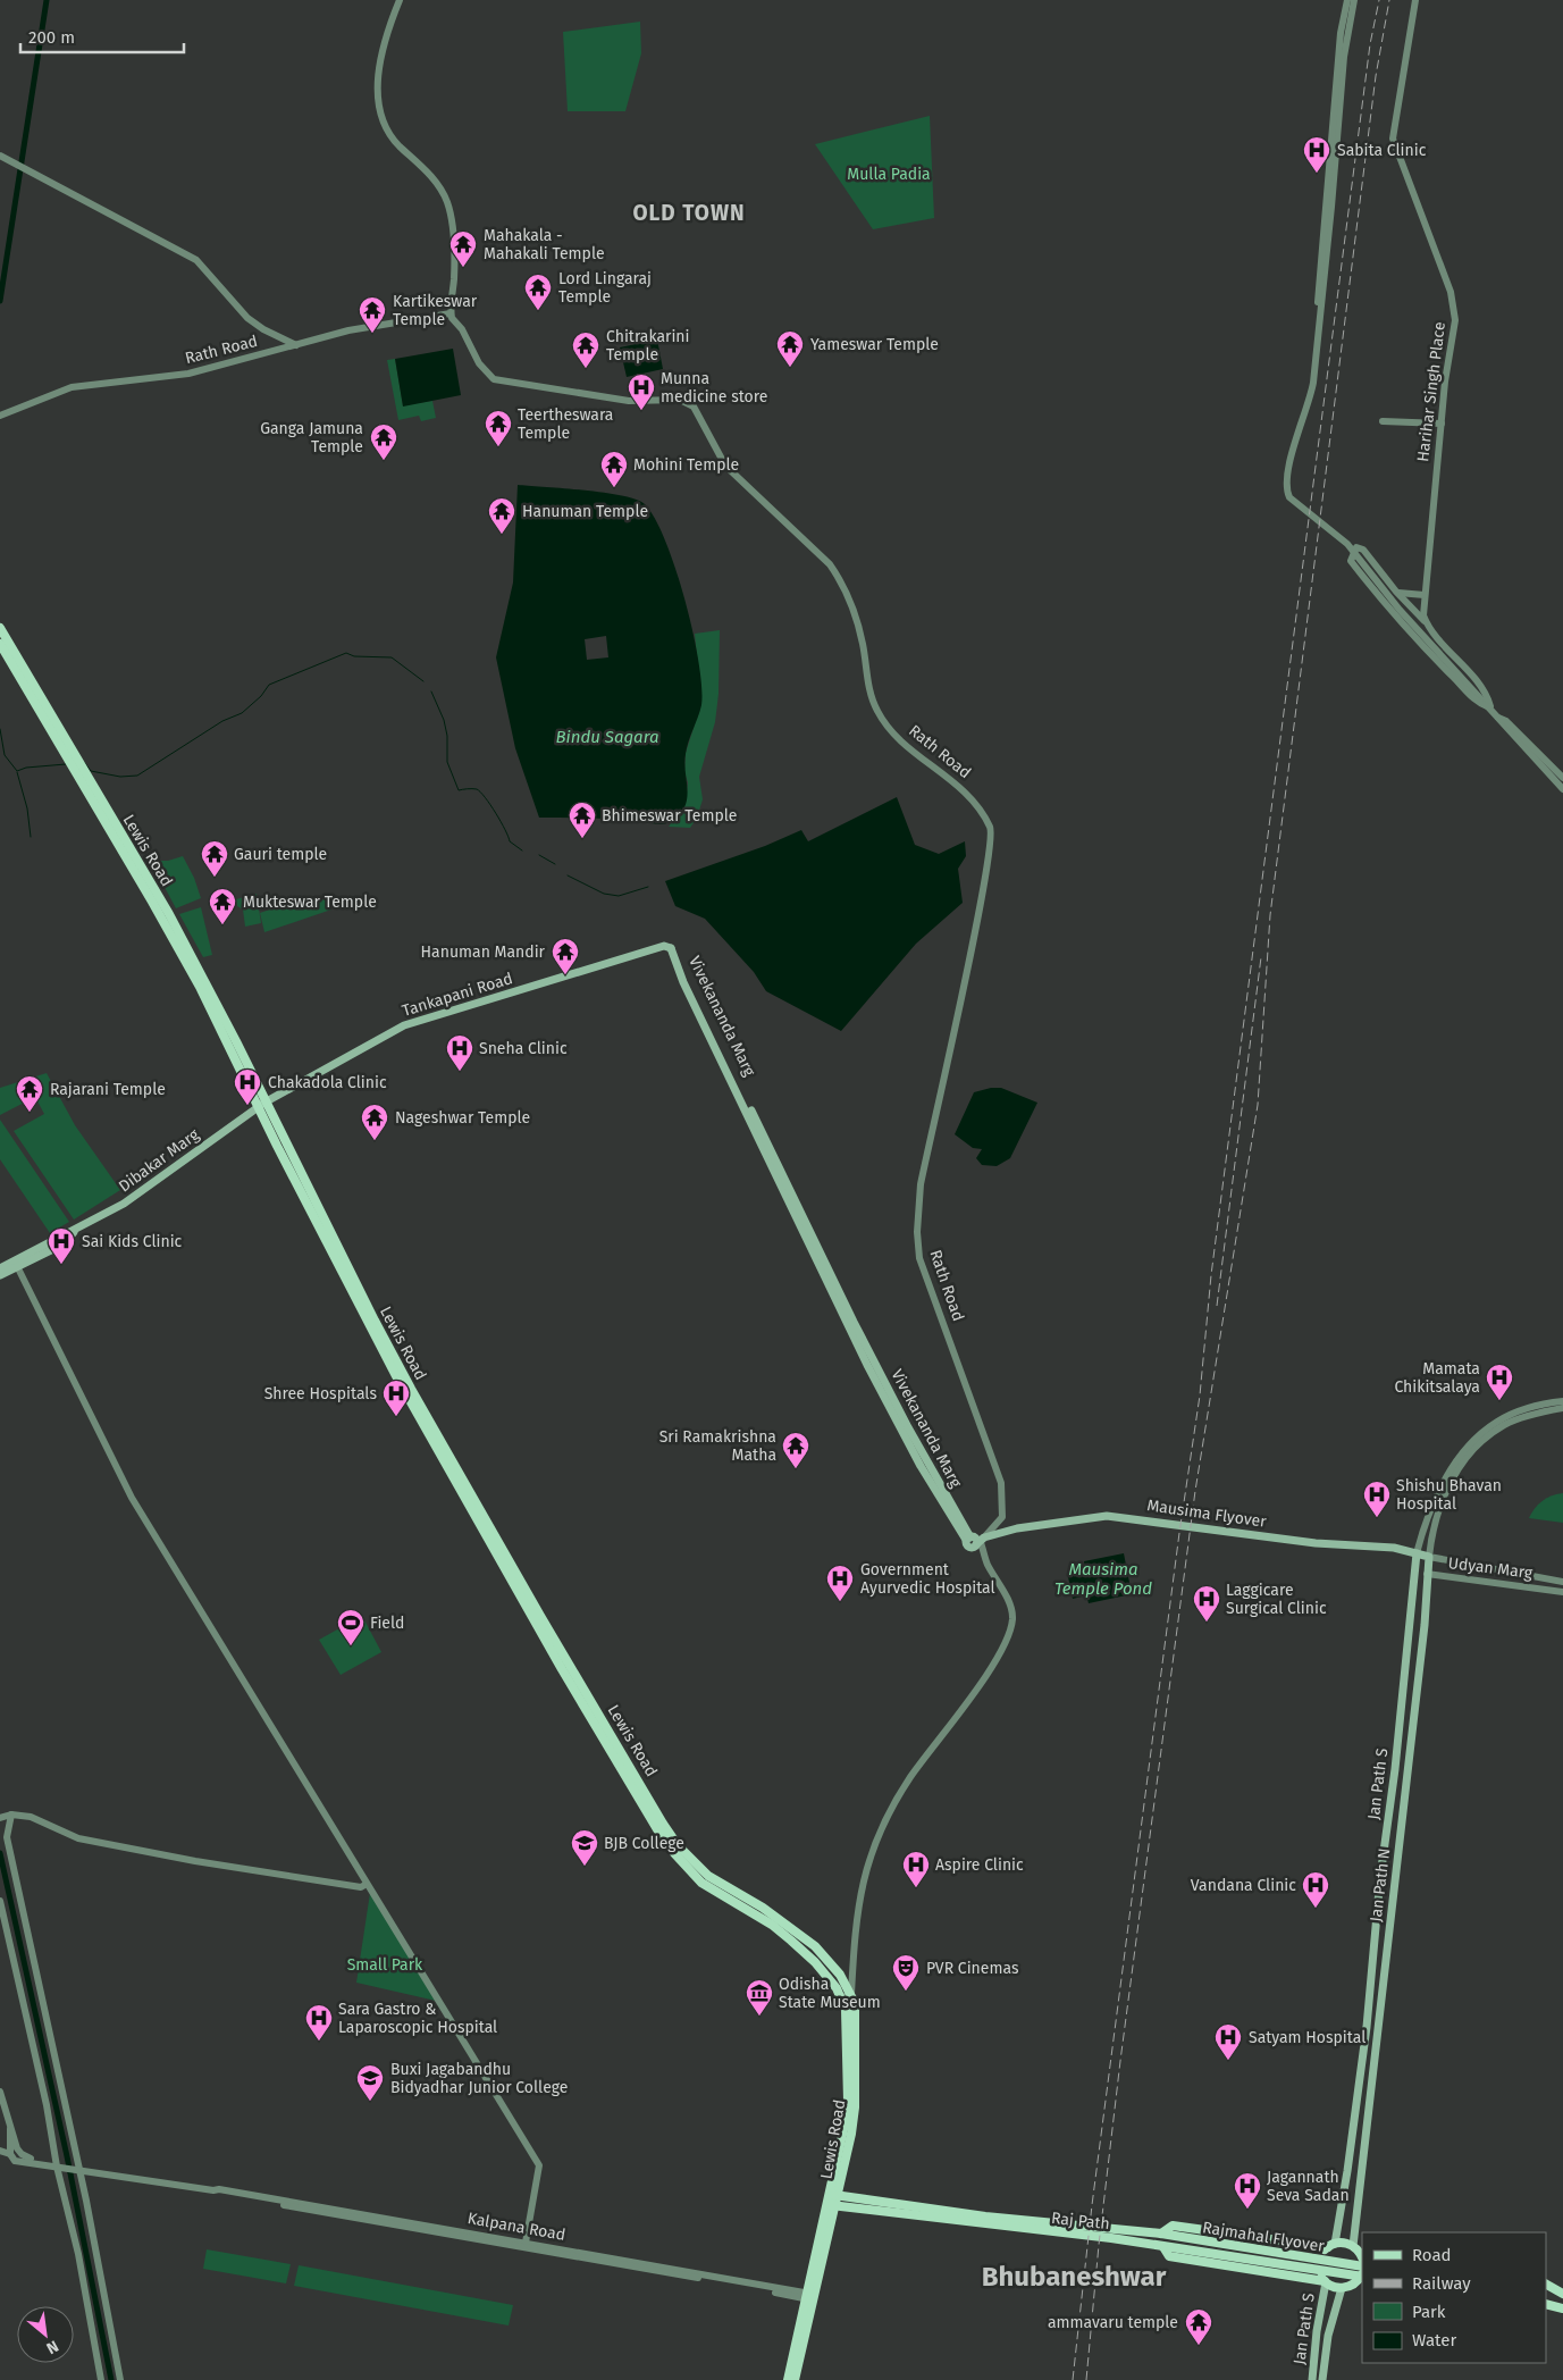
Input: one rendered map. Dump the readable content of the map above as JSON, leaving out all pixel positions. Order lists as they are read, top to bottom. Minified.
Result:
{"streets":{"main road":["Lewis Road","Tankapani Road","Vivekananda Marg","Dibakar Marg","Mausima Flyover","Udyan Marg","Jan Path S","Jan Path N","Raj Path","Rajmahal Flyover"],"street":["Rath Road","Harihar Singh Place","Kalpana Road"]},"crossings":[["Rath Road","Vivekananda Marg"],["Rath Road","Mausima Flyover"],["Lewis Road","Tankapani Road"],["Lewis Road","Dibakar Marg"],["Lewis Road","Raj Path"],["Lewis Road","Kalpana Road"],["Tankapani Road","Vivekananda Marg"],["Tankapani Road","Dibakar Marg"],["Vivekananda Marg","Mausima Flyover"],["Mausima Flyover","Udyan Marg"],["Udyan Marg","Jan Path S"],["Udyan Marg","Jan Path N"],["Jan Path S","Raj Path"],["Jan Path N","Raj Path"],["Raj Path","Rajmahal Flyover"]],"districts":["OLD TOWN","Bhubaneshwar"],"water":["Bindu Sagara","Mausima Temple Pond"],"parks":["Mulla Padia","Small Park"],"places":{"hospital":["Sabita Clinic","Munna medicine store","Sneha Clinic","Chakadola Clinic","Sai Kids Clinic","Mamata Chikitsalaya","Shree Hospitals","Shishu Bhavan Hospital","Government Ayurvedic Hospital","Laggicare Surgical Clinic","Aspire Clinic","Vandana Clinic","Sara Gastro & Laparoscopic Hospital","Satyam Hospital","Jagannath Seva Sadan"],"temple":["Mahakala - Mahakali Temple","Lord Lingaraj Temple","Kartikeswar Temple","Yameswar Temple","Chitrakarini Temple","Teertheswara Temple","Ganga Jamuna Temple","Mohini Temple","Hanuman Temple","Bhimeswar Temple","Gauri temple","Mukteswar Temple","Hanuman Mandir","Rajarani Temple","Nageshwar Temple","Sri Ramakrishna Matha","ammavaru temple"],"sports":["Field"],"school or university":["BJB College","Buxi Jagabandhu Bidyadhar Junior College"],"theatre":["PVR Cinemas"],"museum":["Odisha State Museum"]},"legend":["Road","Railway","Park","Water"],"scale_bar":"200 m","north":"bottom right"}
